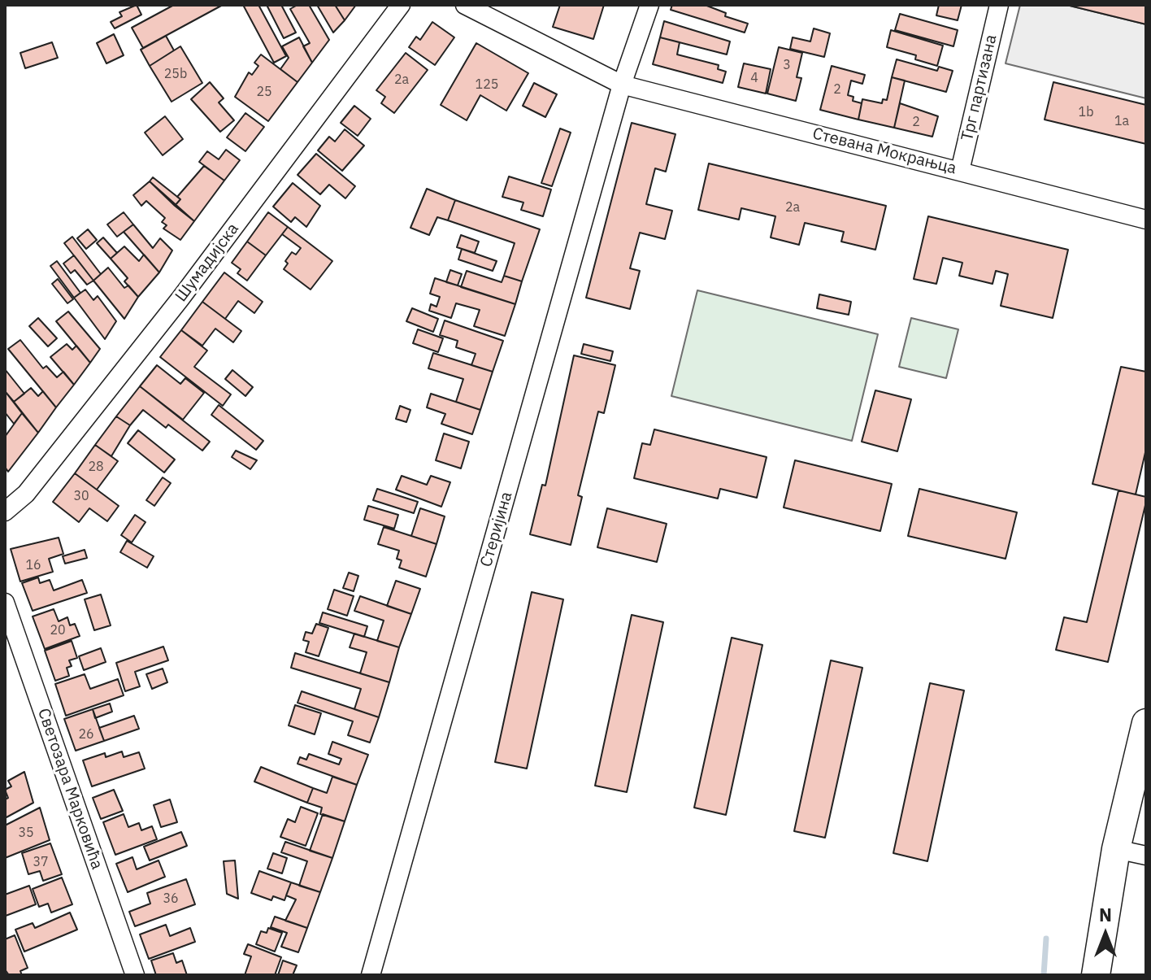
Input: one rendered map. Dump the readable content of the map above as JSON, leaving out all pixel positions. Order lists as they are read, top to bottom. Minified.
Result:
{"streets":{"street":["Трг партизана","Стевана Мокрањца","Шумадијска","Стеријина","Светозара Марковића"]},"crossings":[["Трг партизана","Стевана Мокрањца"],["Стевана Мокрањца","Стеријина"]],"house_numbers":["3","25b","4","2a","125","2","25","1b","1a","2","2a","28","30","16","20","26","35","37","36"],"north":"top"}
